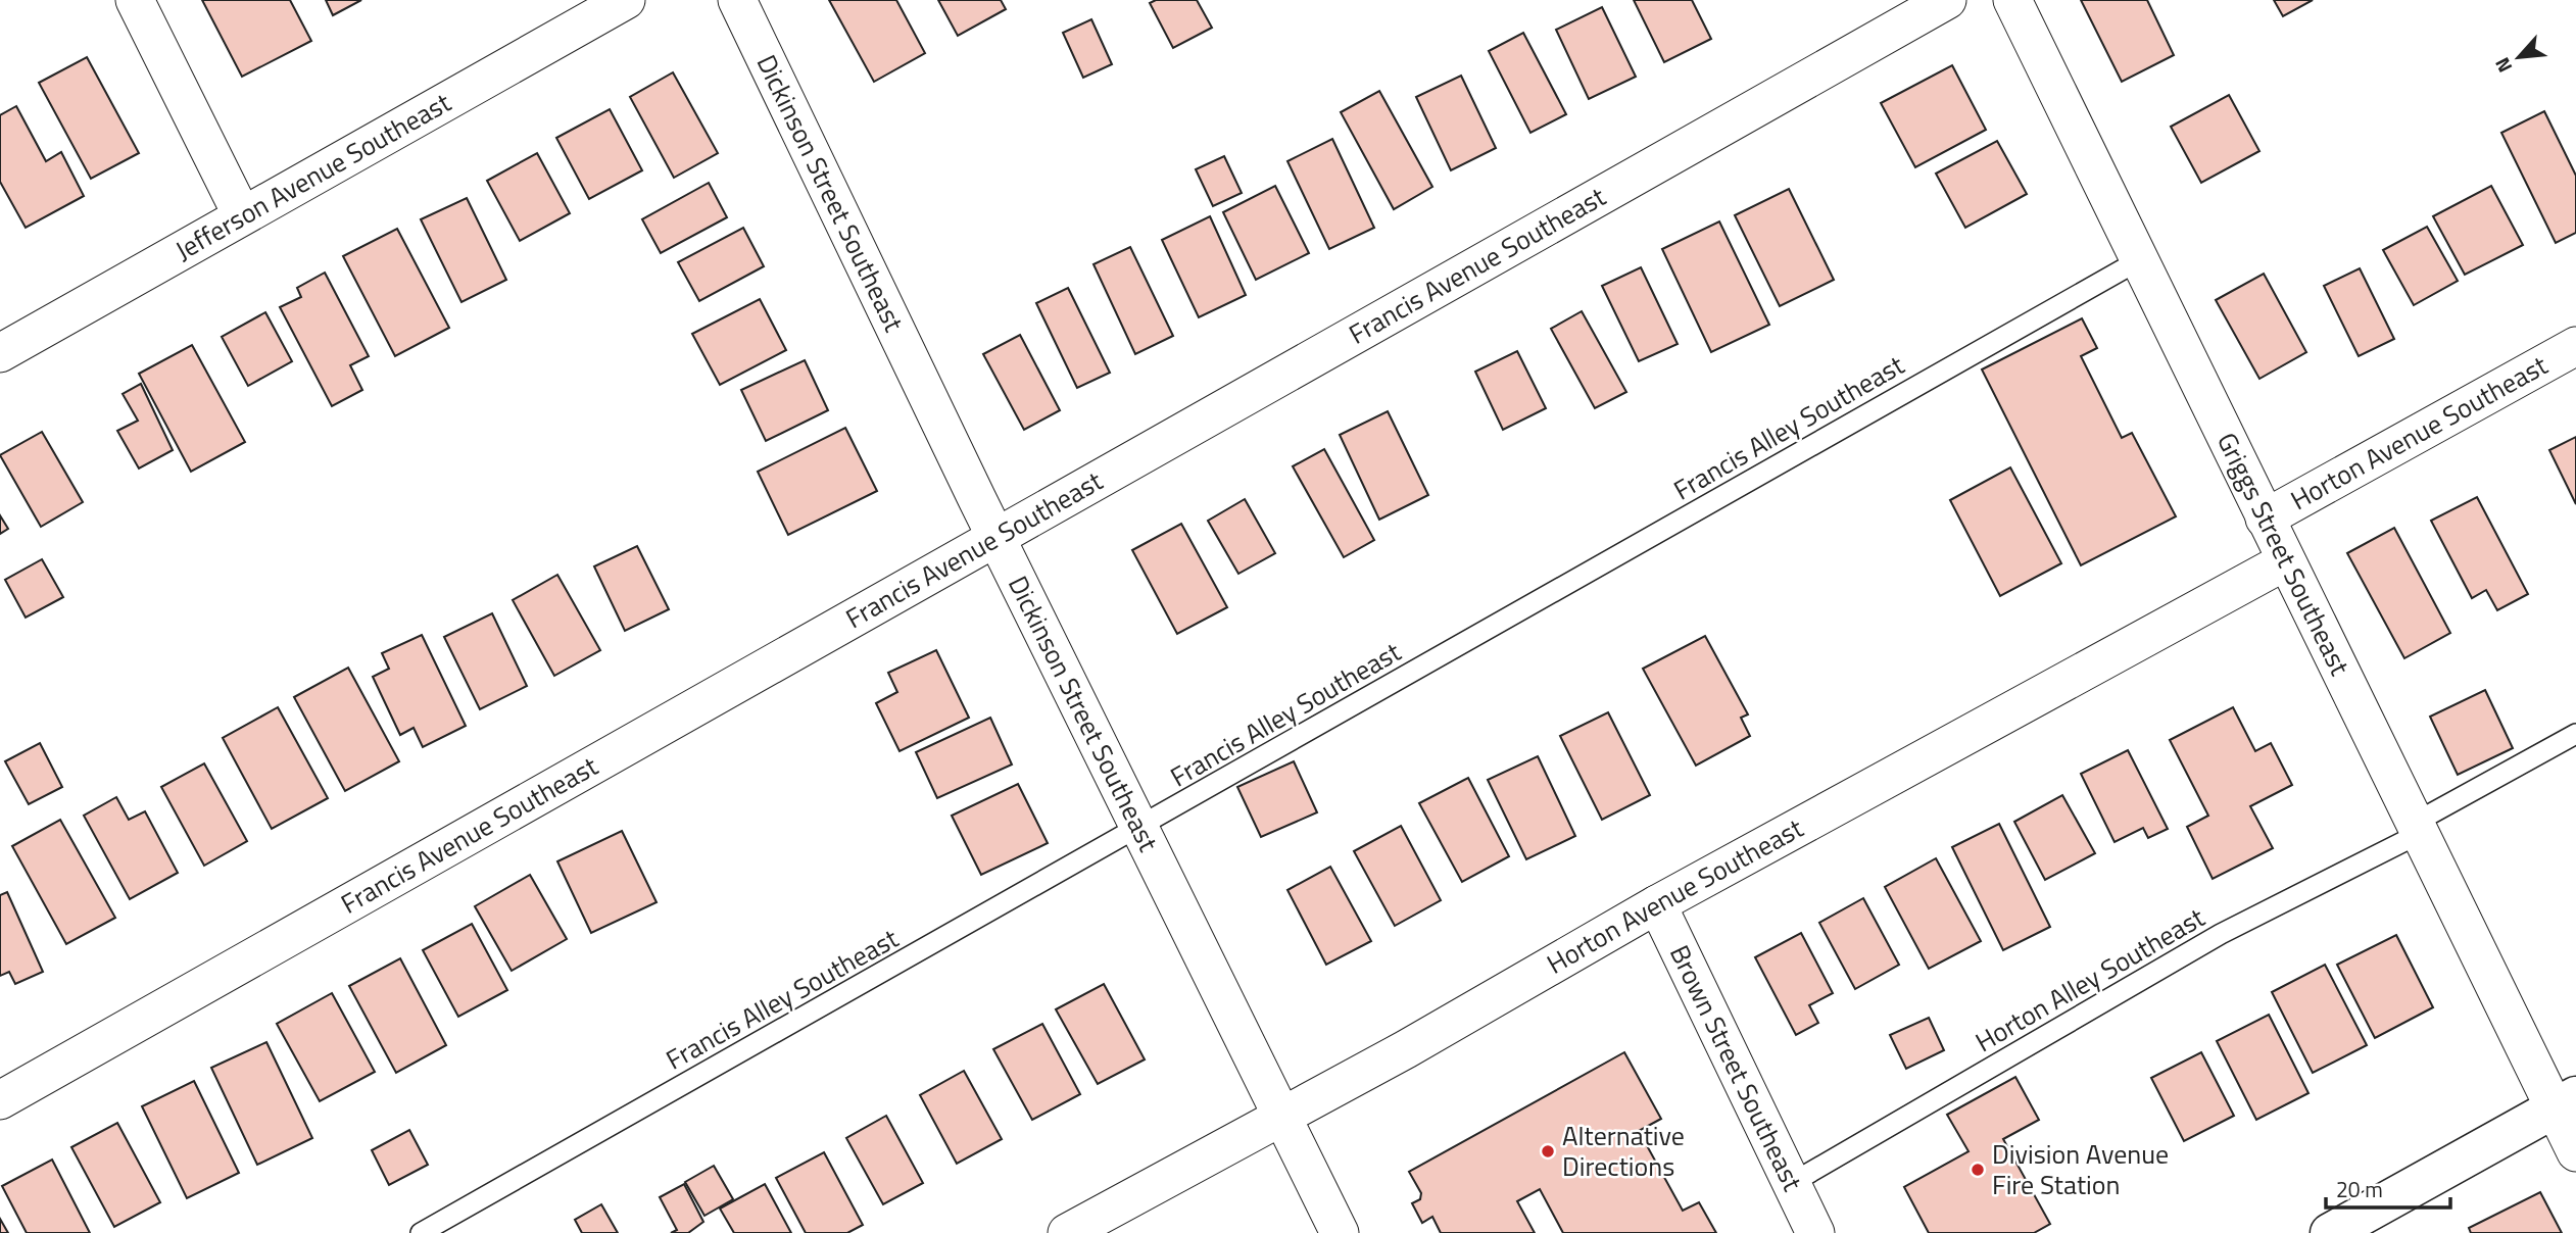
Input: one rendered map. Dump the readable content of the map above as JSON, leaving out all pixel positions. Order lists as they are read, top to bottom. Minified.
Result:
{"streets":{"street":["Jefferson Avenue Southeast","Dickinson Street Southeast","Francis Avenue Southeast","Horton Avenue Southeast","Griggs Street Southeast","Brown Street Southeast"],"lane":["Francis Alley Southeast","Horton Alley Southeast"]},"crossings":[["Dickinson Street Southeast","Francis Avenue Southeast"],["Dickinson Street Southeast","Francis Alley Southeast"],["Dickinson Street Southeast","Horton Avenue Southeast"],["Francis Alley Southeast","Griggs Street Southeast"],["Horton Avenue Southeast","Griggs Street Southeast"],["Horton Avenue Southeast","Brown Street Southeast"],["Griggs Street Southeast","Horton Alley Southeast"],["Horton Alley Southeast","Brown Street Southeast"]],"places":["Alternative Directions","Division Avenue Fire Station"],"scale_bar":"20 m","north":"bottom left"}
